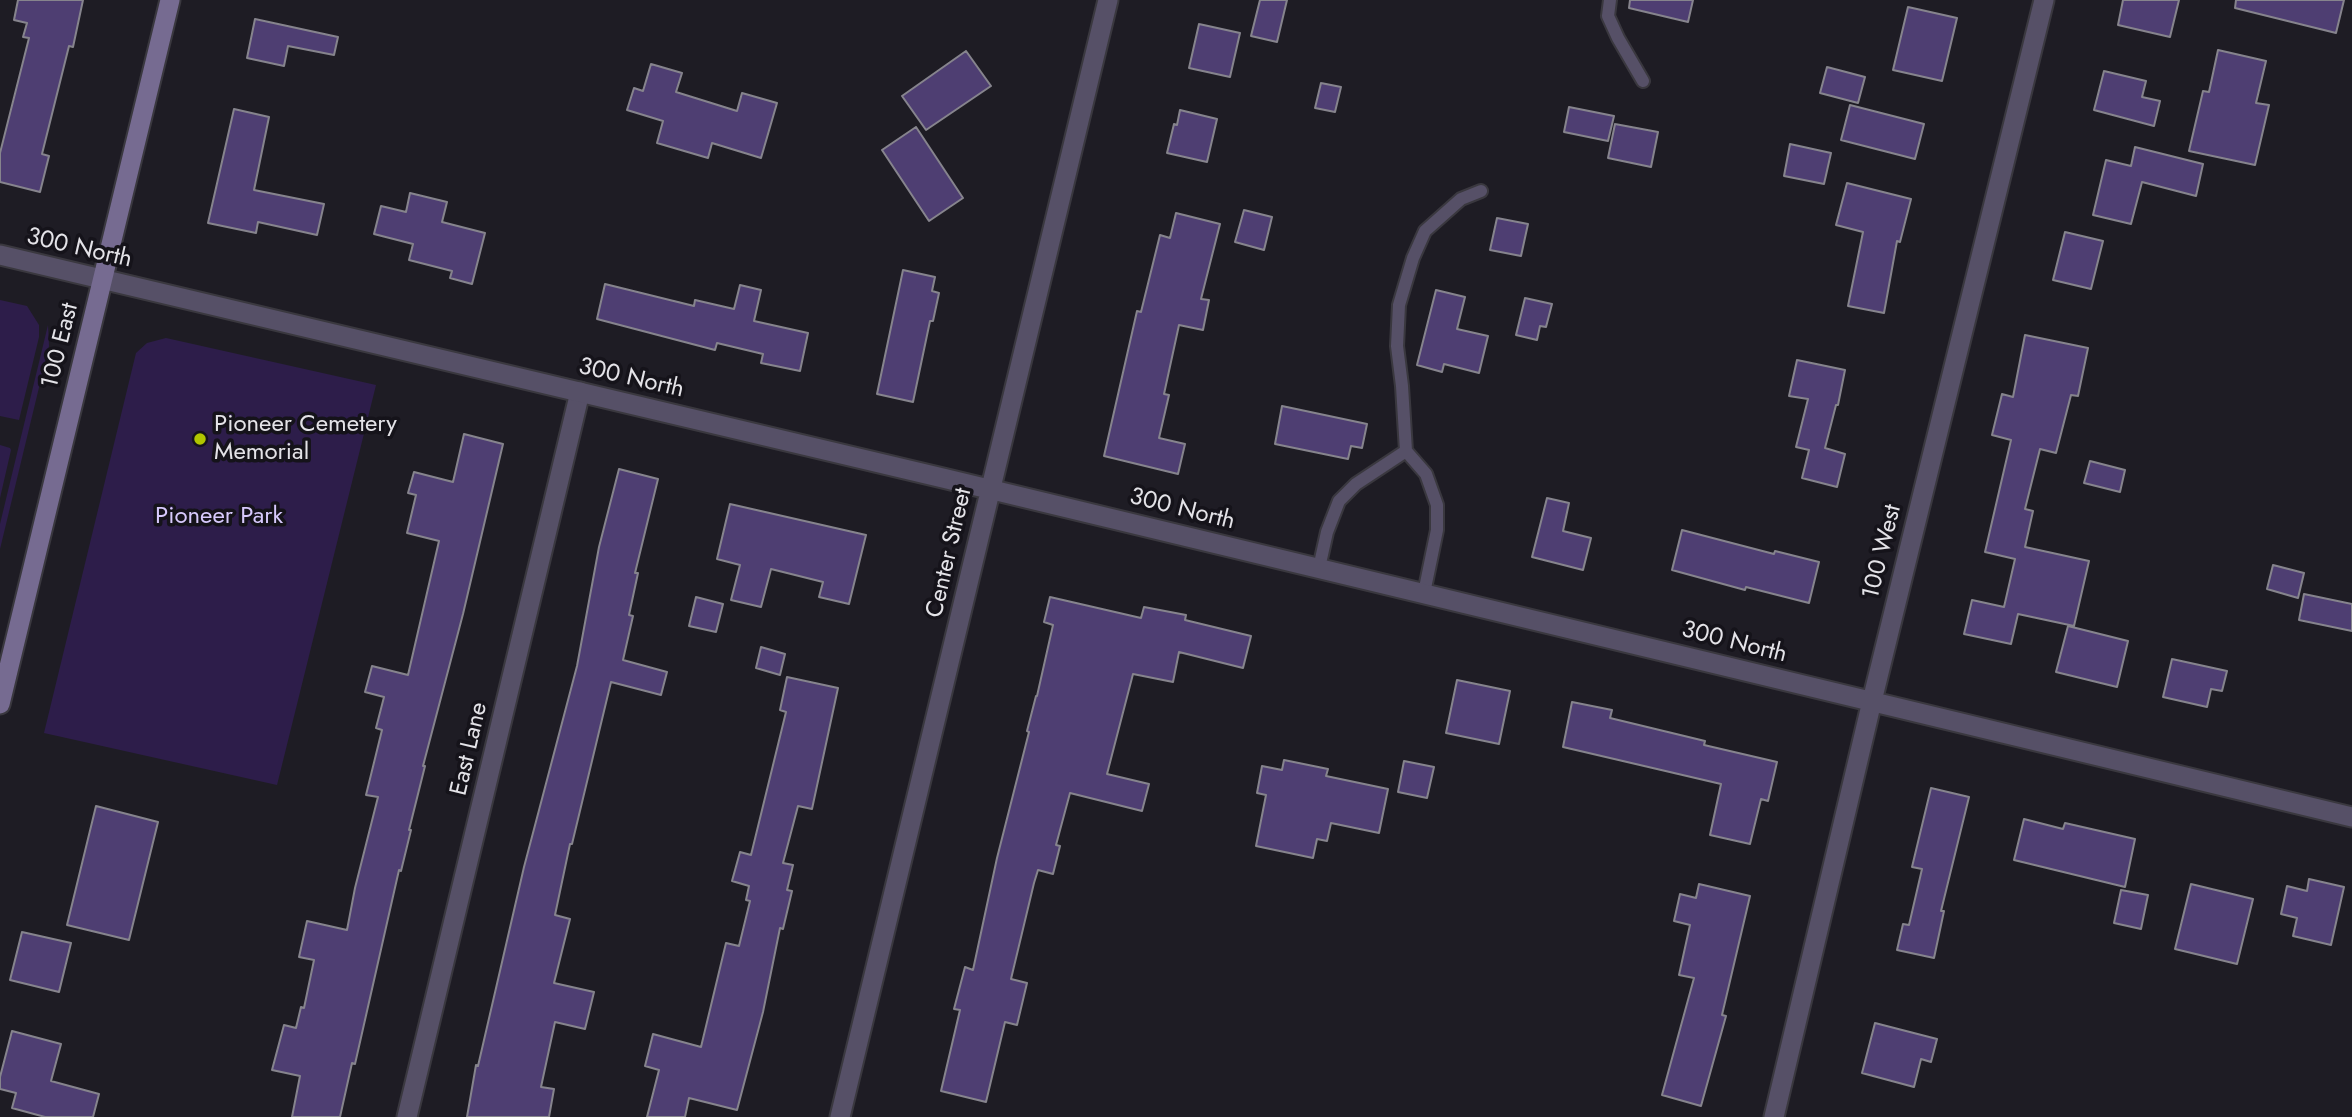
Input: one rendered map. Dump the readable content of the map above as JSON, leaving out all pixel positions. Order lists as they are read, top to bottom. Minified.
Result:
{"streets":{"main road":["100 East"],"street":["300 North","100 West","Center Street","East Lane"]},"crossings":[["300 North","100 East"],["300 North","100 West"],["300 North","Center Street"],["300 North","East Lane"]],"parks":["Pioneer Park"],"places":["Pioneer Cemetery Memorial"]}
